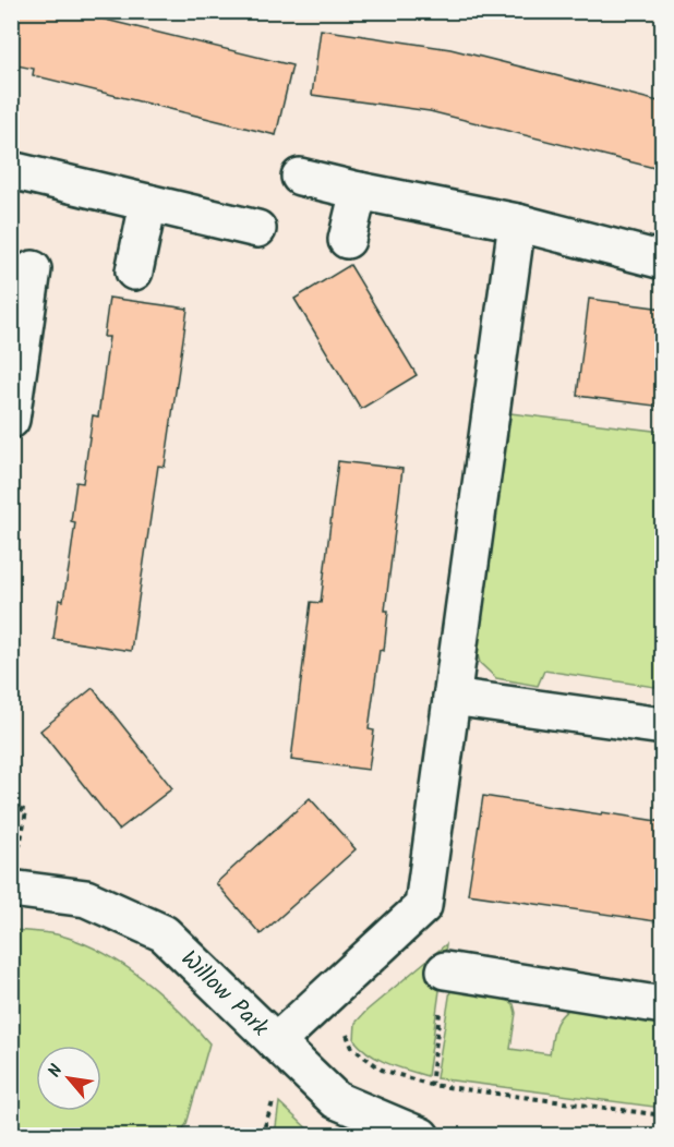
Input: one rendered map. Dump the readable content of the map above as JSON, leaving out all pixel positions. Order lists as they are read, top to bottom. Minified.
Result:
{"streets":{"street":["Willow Park"]},"north":"top left"}
